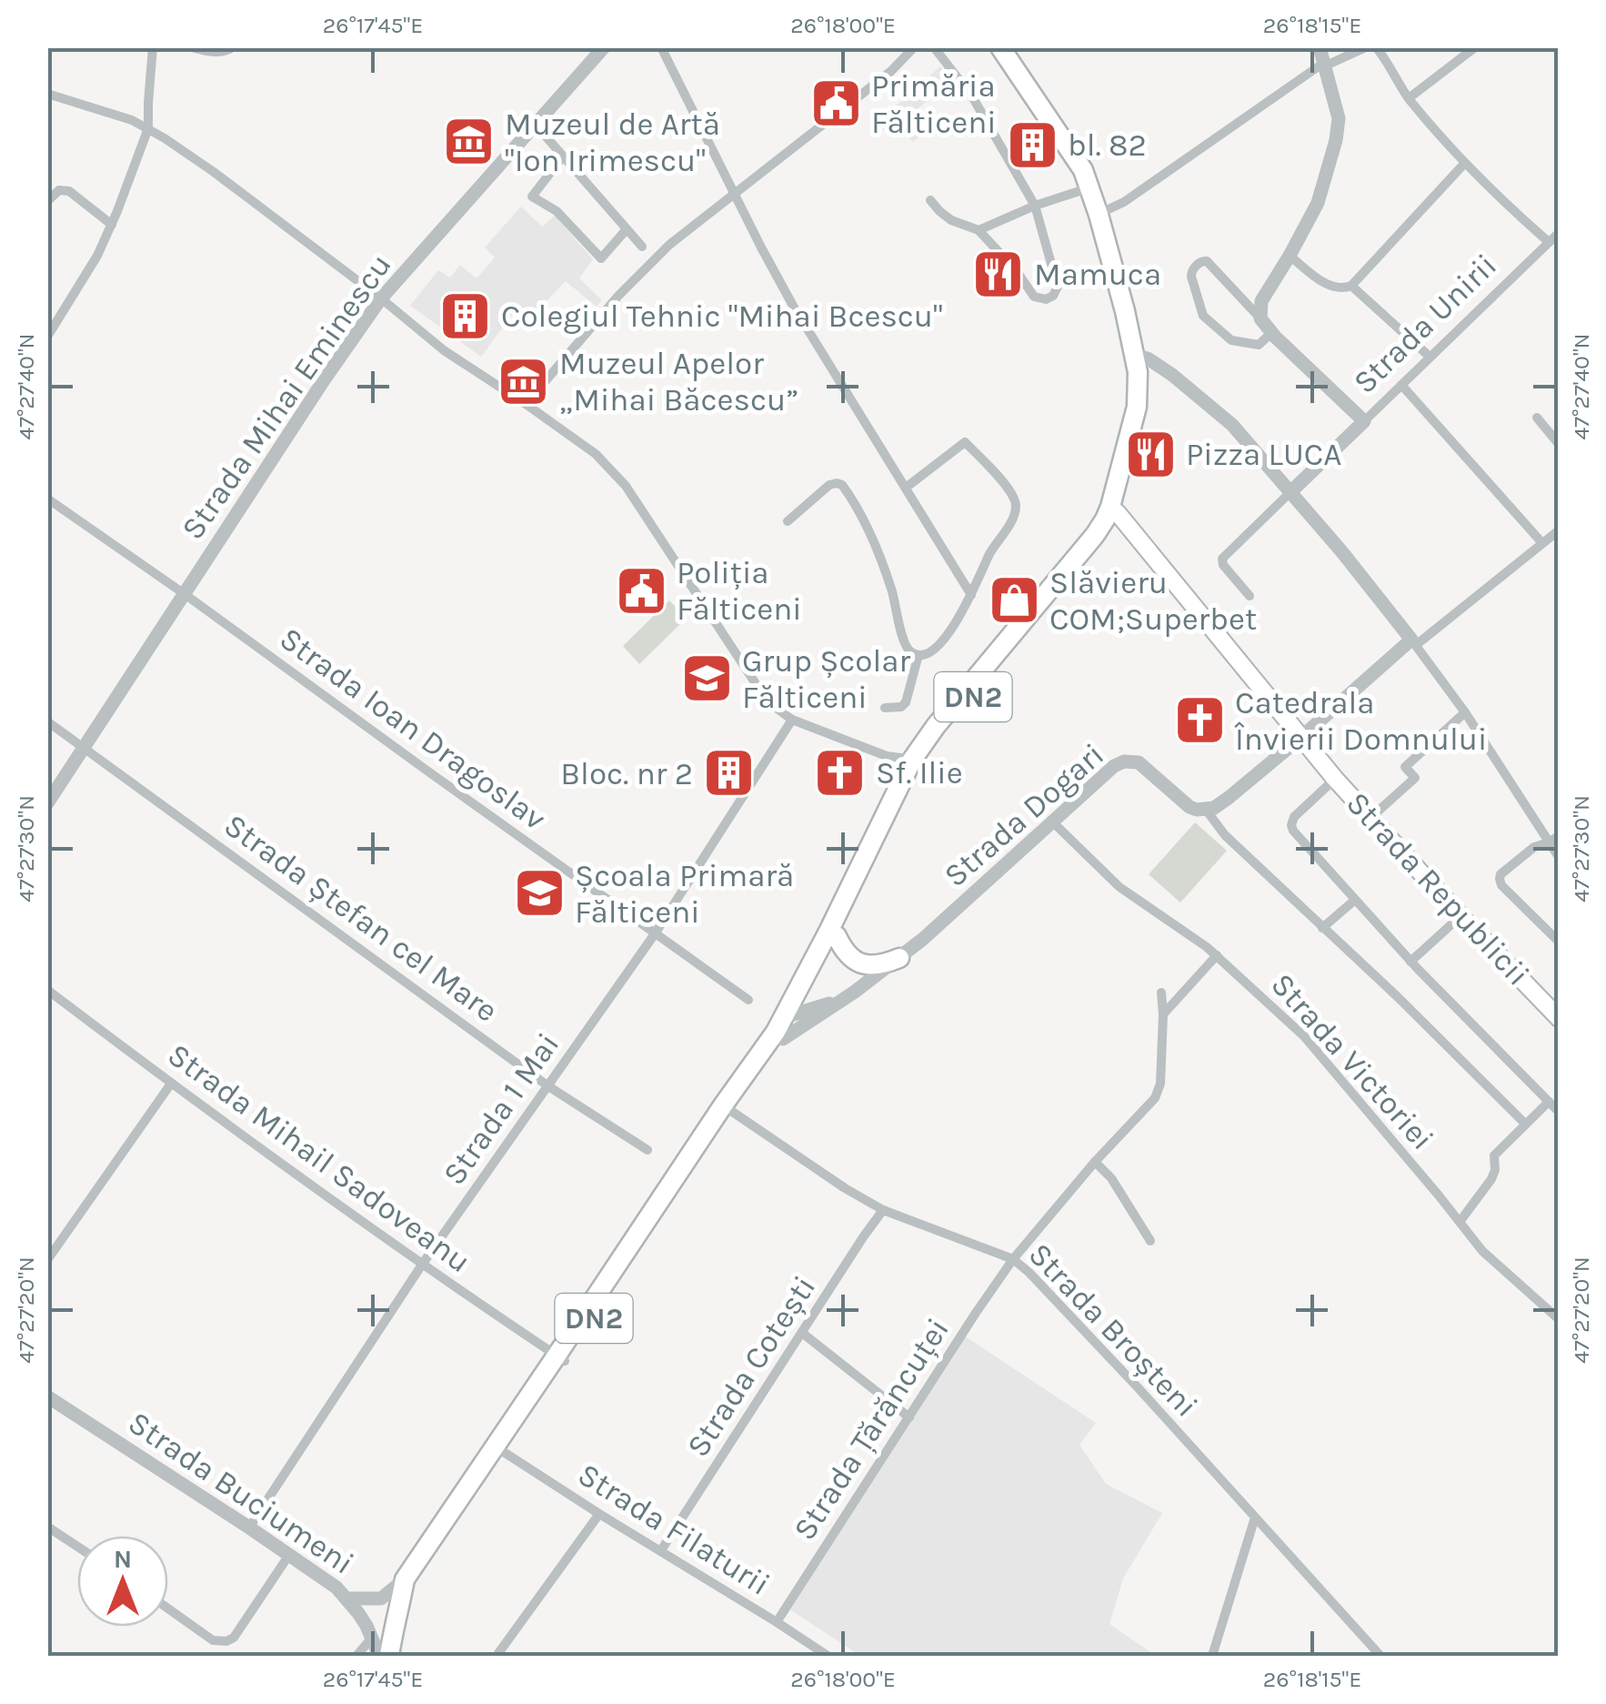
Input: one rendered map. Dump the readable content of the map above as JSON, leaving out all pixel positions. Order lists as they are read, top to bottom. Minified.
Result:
{"streets":{"main road":["DN2","Strada Republicii"],"street":["Strada Unirii","Strada Mihai Eminescu","Strada Ioan Dragoslav","Strada Dogari","Strada Ștefan cel Mare","Strada Victoriei","Strada 1 Mai","Strada Mihail Sadoveanu","Strada Broșteni","Strada Cotești","Strada Țărăncuței","Strada Buciumeni","Strada Filaturii"]},"crossings":[["Strada Mihai Eminescu","Strada Ioan Dragoslav"],["Strada Mihai Eminescu","Strada Ștefan cel Mare"],["DN2","Strada Dogari"],["DN2","Strada Republicii"],["DN2","Strada Mihail Sadoveanu"],["DN2","Strada Broșteni"],["DN2","Strada Filaturii"],["Strada Ioan Dragoslav","Strada 1 Mai"],["Strada Dogari","Strada Victoriei"],["Strada Ștefan cel Mare","Strada 1 Mai"],["Strada 1 Mai","Strada Mihail Sadoveanu"],["Strada 1 Mai","Strada Buciumeni"],["Strada Broșteni","Strada Cotești"],["Strada Broșteni","Strada Țărăncuței"],["Strada Cotești","Strada Filaturii"],["Strada Țărăncuței","Strada Filaturii"]],"places":{"public building":["Primăria Fălticeni","Poliția Fălticeni"],"museum":["Muzeul de Artă \"Ion Irimescu\"","Muzeul Apelor „Mihai Băcescu”"],"building":["bl. 82","Colegiul Tehnic \"Mihai Bcescu\"","Bloc. nr 2"],"restaurant":["Mamuca","Pizza LUCA"],"shop":["Slăvieru COM;Superbet"],"school or university":["Grup Școlar Fălticeni","Școala Primară Fălticeni"],"church":["Catedrala Învierii Domnului","Sf. Ilie"]},"north":"top","coordinates":["26°17'45\"E","26°18'00\"E","26°18'15\"E","47°27'40\"N","47°27'30\"N","47°27'20\"N"]}
